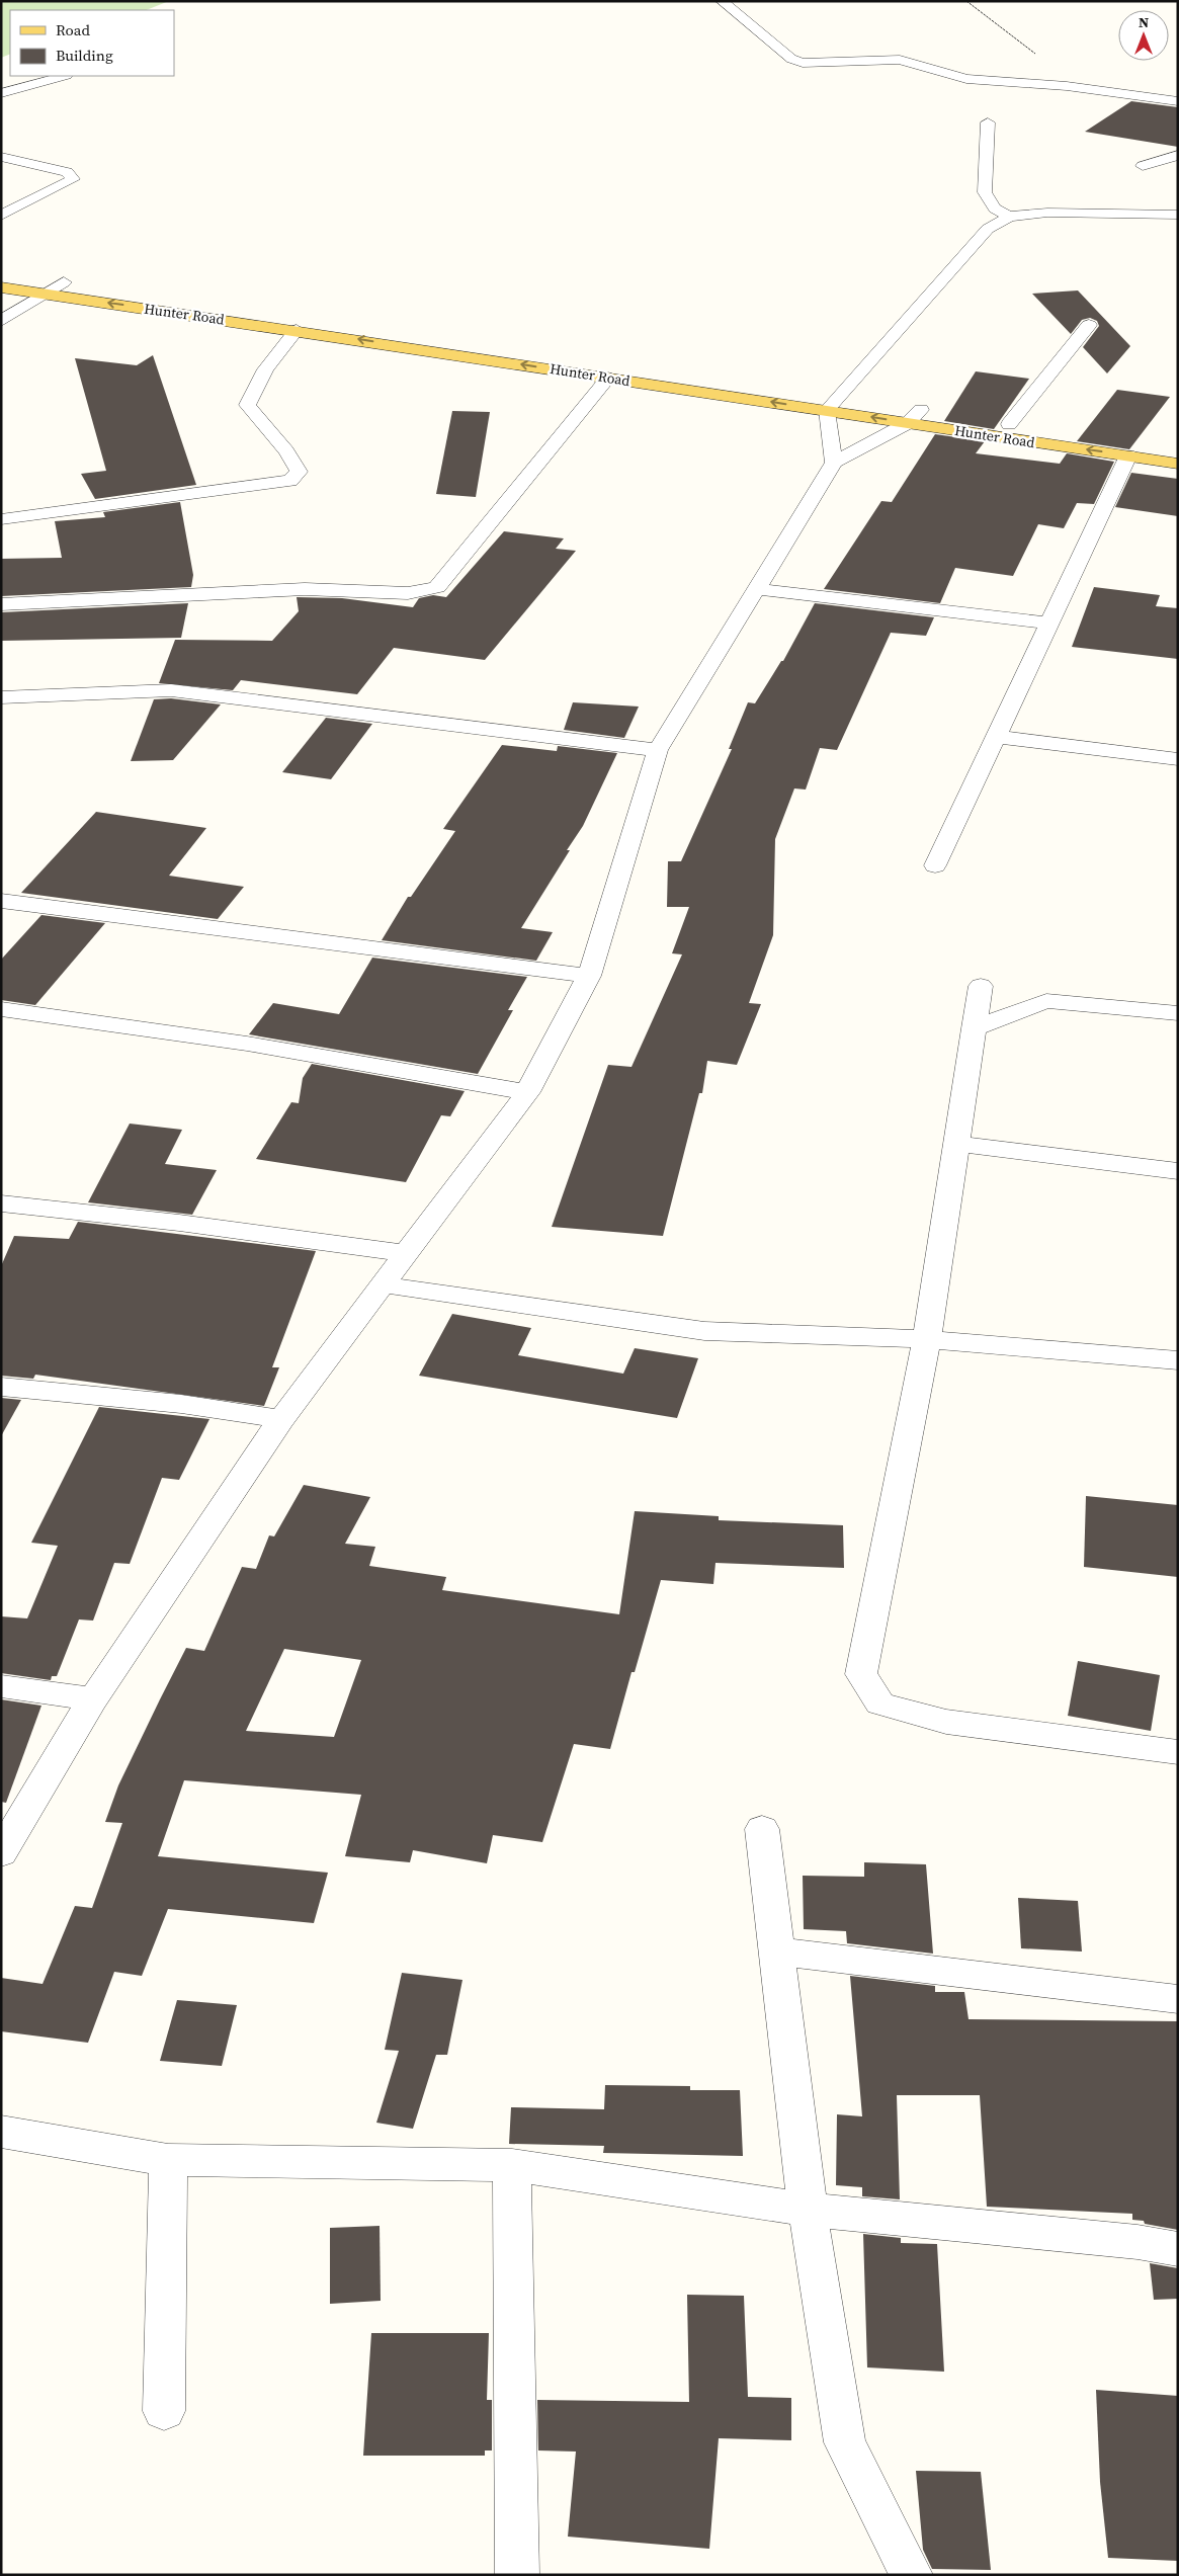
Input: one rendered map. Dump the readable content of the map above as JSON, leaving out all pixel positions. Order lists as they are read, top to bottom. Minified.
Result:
{"streets":{"main road":["Hunter Road"]},"legend":["Road","Building"],"north":"top"}
